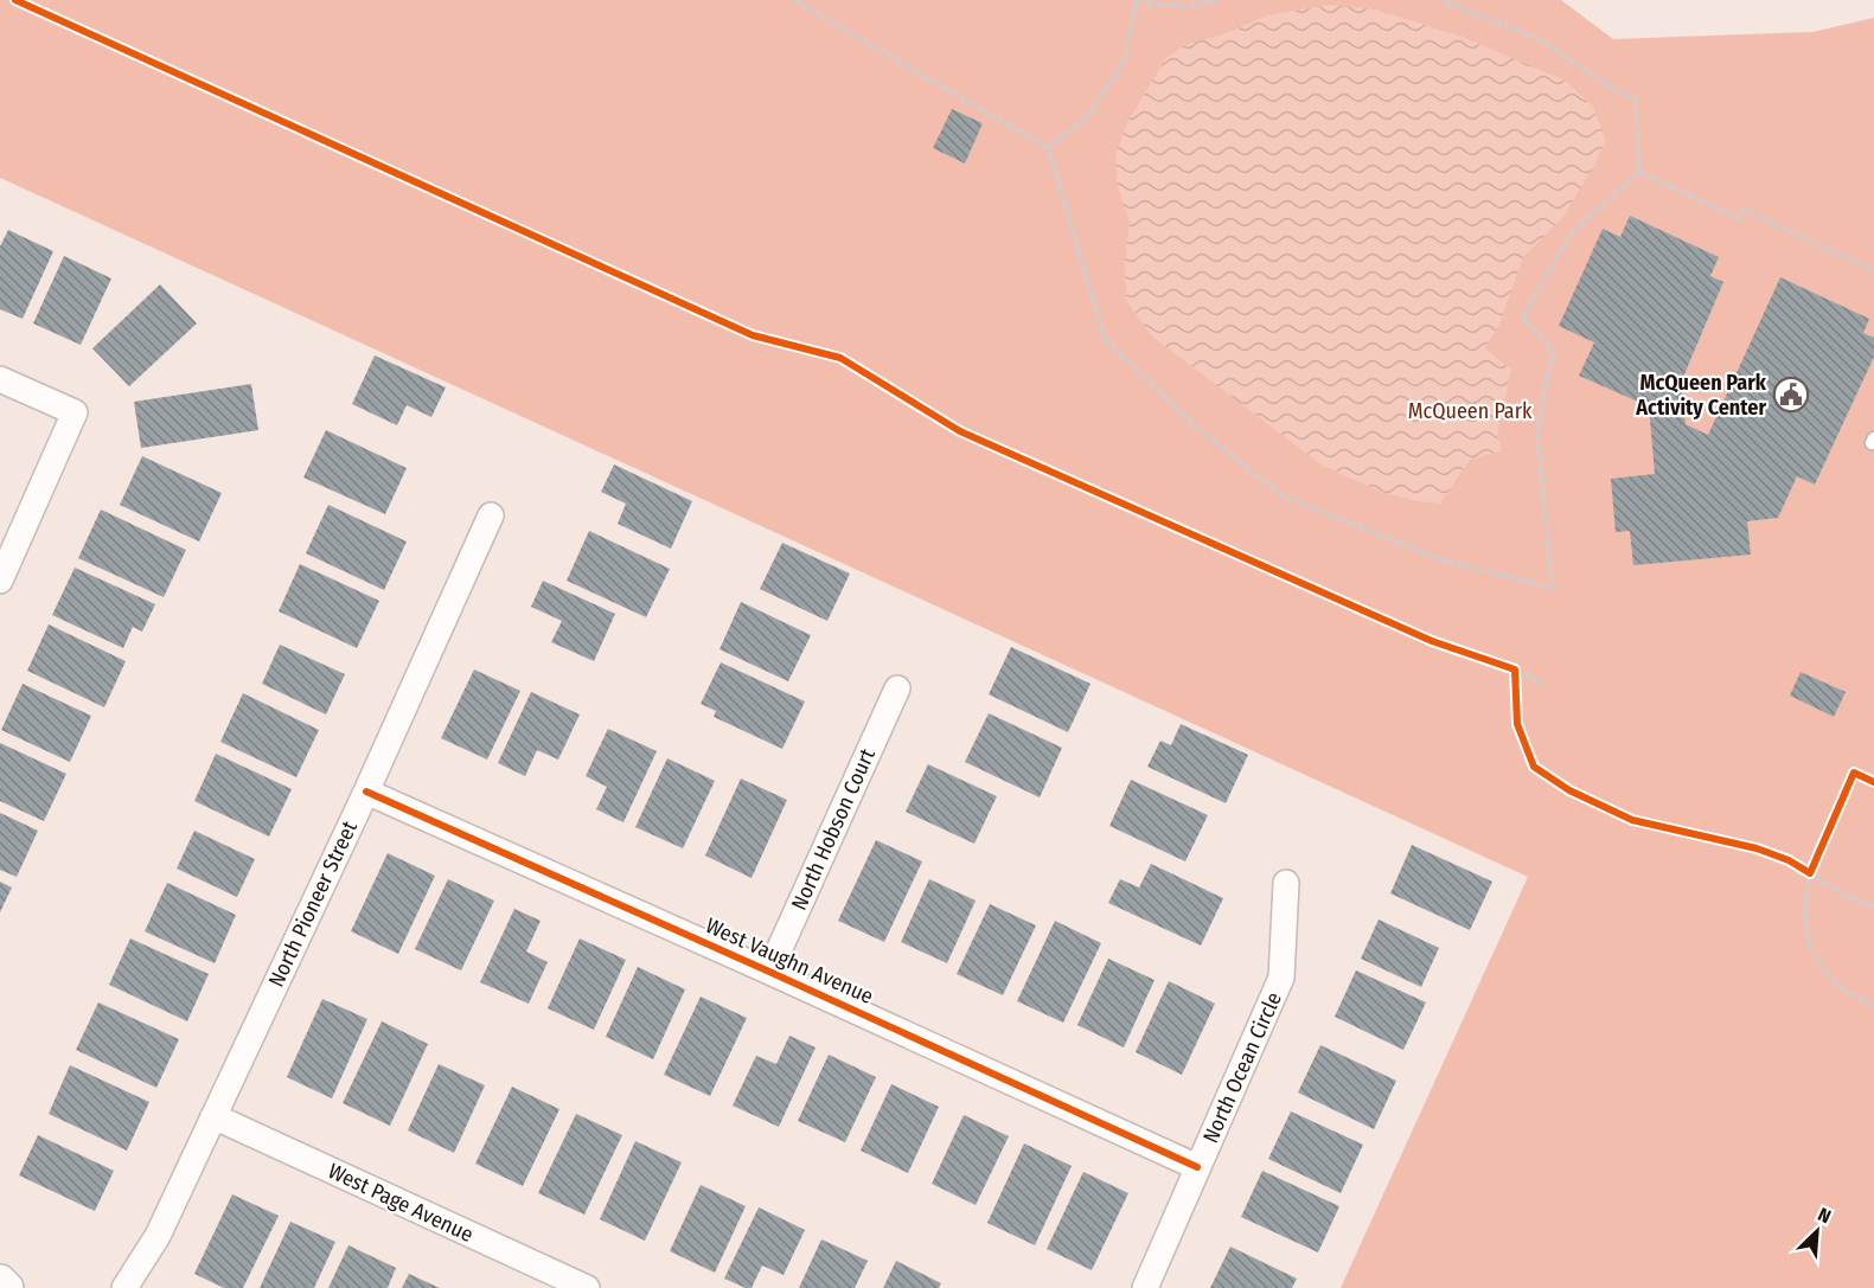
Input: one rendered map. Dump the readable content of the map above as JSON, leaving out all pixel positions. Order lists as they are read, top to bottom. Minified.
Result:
{"streets":{"street":["North Hobson Court","North Pioneer Street","West Vaughn Avenue","North Ocean Circle","West Page Avenue"]},"crossings":[["North Hobson Court","West Vaughn Avenue"],["North Pioneer Street","West Vaughn Avenue"],["North Pioneer Street","West Page Avenue"],["West Vaughn Avenue","North Ocean Circle"]],"parks":["McQueen Park"],"places":{"public building":["McQueen Park Activity Center"]},"north":"top right"}
